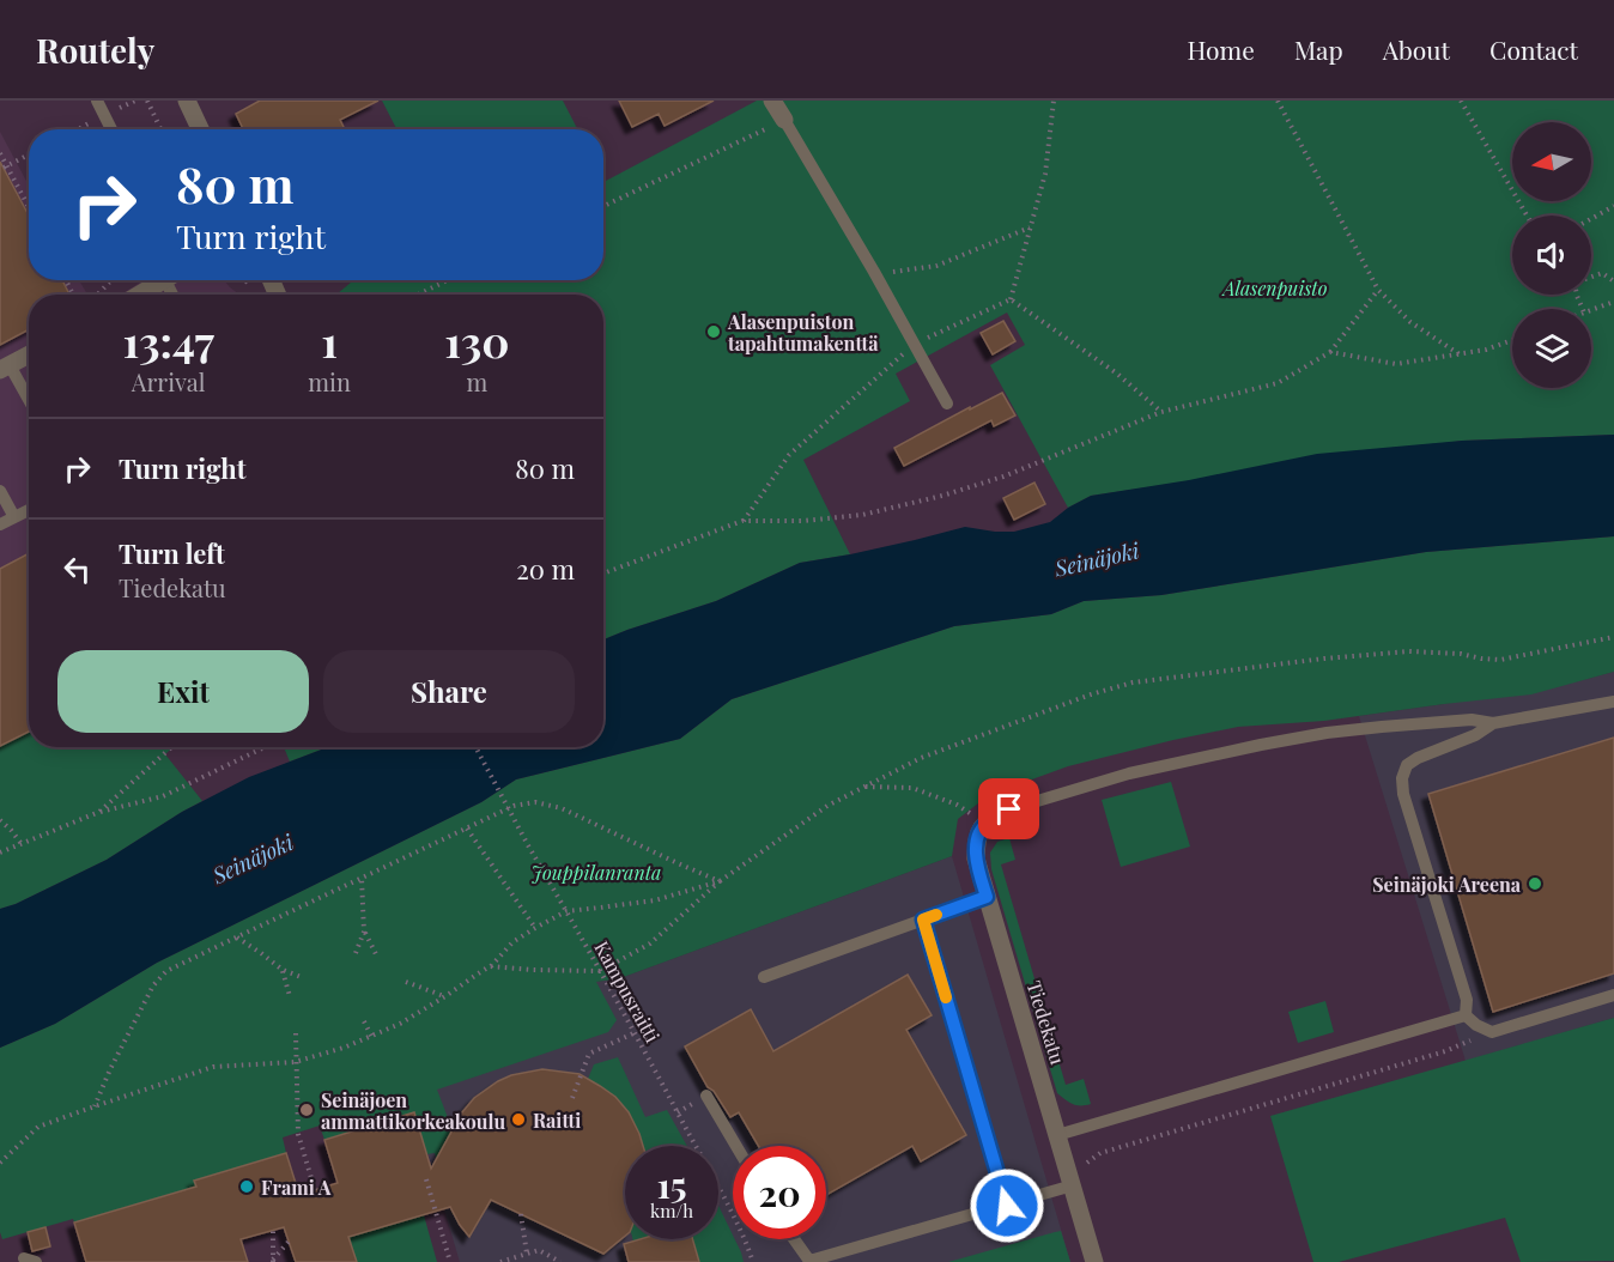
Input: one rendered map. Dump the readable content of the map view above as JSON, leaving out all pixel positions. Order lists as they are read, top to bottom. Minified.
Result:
{"streets":{"street":["Tiedekatu"],"path":["Kampusraitti"]},"water":["Seinäjoki"],"parks":["Alasenpuisto","Jouppilanranta"],"places":["Alasenpuiston tapahtumakenttä","Seinäjoki Areena","Seinäjoen ammattikorkeakoulu","Raitti","Frami A"],"north":"left","page":{"header":"Routely","nav":["Home","Map","About","Contact"],"turn":["80 m","Turn right"],"eta":["13:47","Arrival","1","min","130","m"],"list":[{"name":"Turn right","value":"80 m"},{"name":"Turn left","note":"Tiedekatu","value":"20 m"}],"buttons":["Exit","Share"],"speed":"15 km/h","limit":"20"}}
